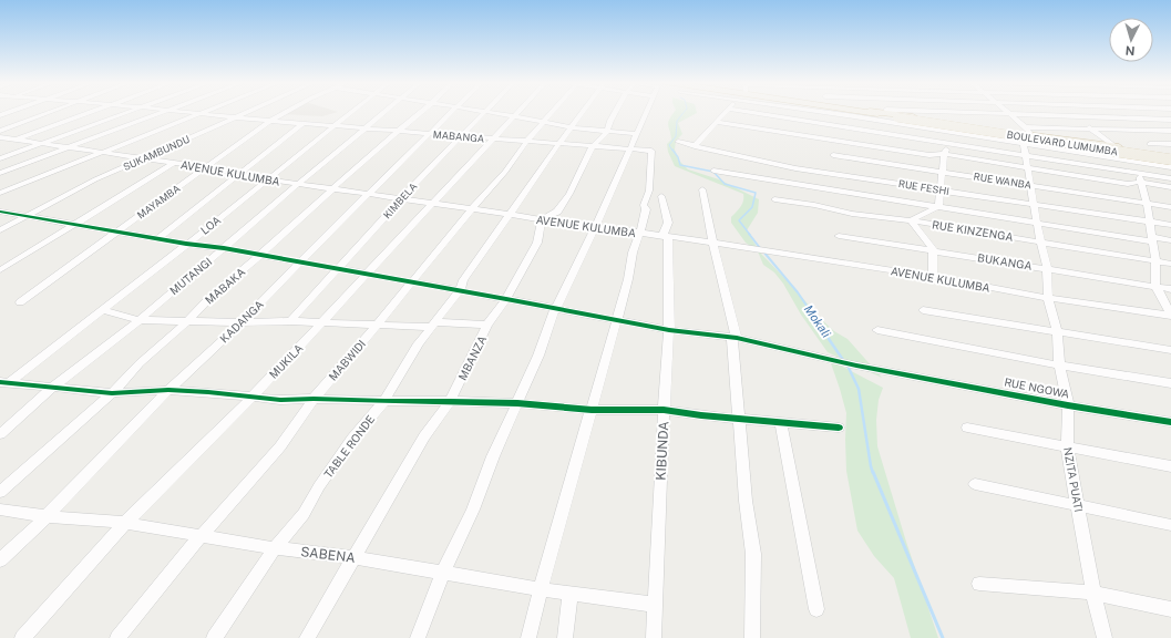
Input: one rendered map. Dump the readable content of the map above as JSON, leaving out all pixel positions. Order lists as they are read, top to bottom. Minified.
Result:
{"streets":{"highway":["BOULEVARD LUMUMBA"],"street":["MABANGA","SUKAMBUNDU","AVENUE KULUMBA","RUE WANBA","RUE FESHI","KIMBELA","MAYAMBA","LOA","RUE KINZENGA","BUKANGA","MUTANGI","MABAKA","KADANGA","MBANZA","MABWIDI","MUKILA","RUE NGOWA","TABLE RONDE","KIBUNDA","NZITA PUATI","SABENA"]},"crossings":[["MABANGA","SUKAMBUNDU"],["MABANGA","AVENUE KULUMBA"],["MABANGA","KIMBELA"],["MABANGA","MAYAMBA"],["MABANGA","LOA"],["MABANGA","MUTANGI"],["MABANGA","MABAKA"],["MABANGA","KADANGA"],["MABANGA","MABWIDI"],["MABANGA","MUKILA"],["MABANGA","TABLE RONDE"],["SUKAMBUNDU","AVENUE KULUMBA"],["SUKAMBUNDU","RUE NGOWA"],["AVENUE KULUMBA","KIMBELA"],["AVENUE KULUMBA","MAYAMBA"],["AVENUE KULUMBA","LOA"],["AVENUE KULUMBA","MUTANGI"],["AVENUE KULUMBA","MABAKA"],["AVENUE KULUMBA","KADANGA"],["AVENUE KULUMBA","MBANZA"],["AVENUE KULUMBA","MABWIDI"],["AVENUE KULUMBA","MUKILA"],["AVENUE KULUMBA","TABLE RONDE"],["AVENUE KULUMBA","KIBUNDA"],["AVENUE KULUMBA","NZITA PUATI"],["RUE WANBA","NZITA PUATI"],["RUE FESHI","NZITA PUATI"],["KIMBELA","RUE NGOWA"],["MAYAMBA","RUE NGOWA"],["LOA","RUE NGOWA"],["RUE KINZENGA","NZITA PUATI"],["BUKANGA","NZITA PUATI"],["MUTANGI","RUE NGOWA"],["MABAKA","RUE NGOWA"],["KADANGA","RUE NGOWA"],["KADANGA","SABENA"],["MBANZA","RUE NGOWA"],["MBANZA","SABENA"],["MABWIDI","RUE NGOWA"],["MABWIDI","SABENA"],["MUKILA","RUE NGOWA"],["MUKILA","SABENA"],["RUE NGOWA","TABLE RONDE"],["RUE NGOWA","KIBUNDA"],["RUE NGOWA","NZITA PUATI"],["TABLE RONDE","SABENA"],["KIBUNDA","SABENA"]],"water":["Mokali"],"north":"bottom"}
